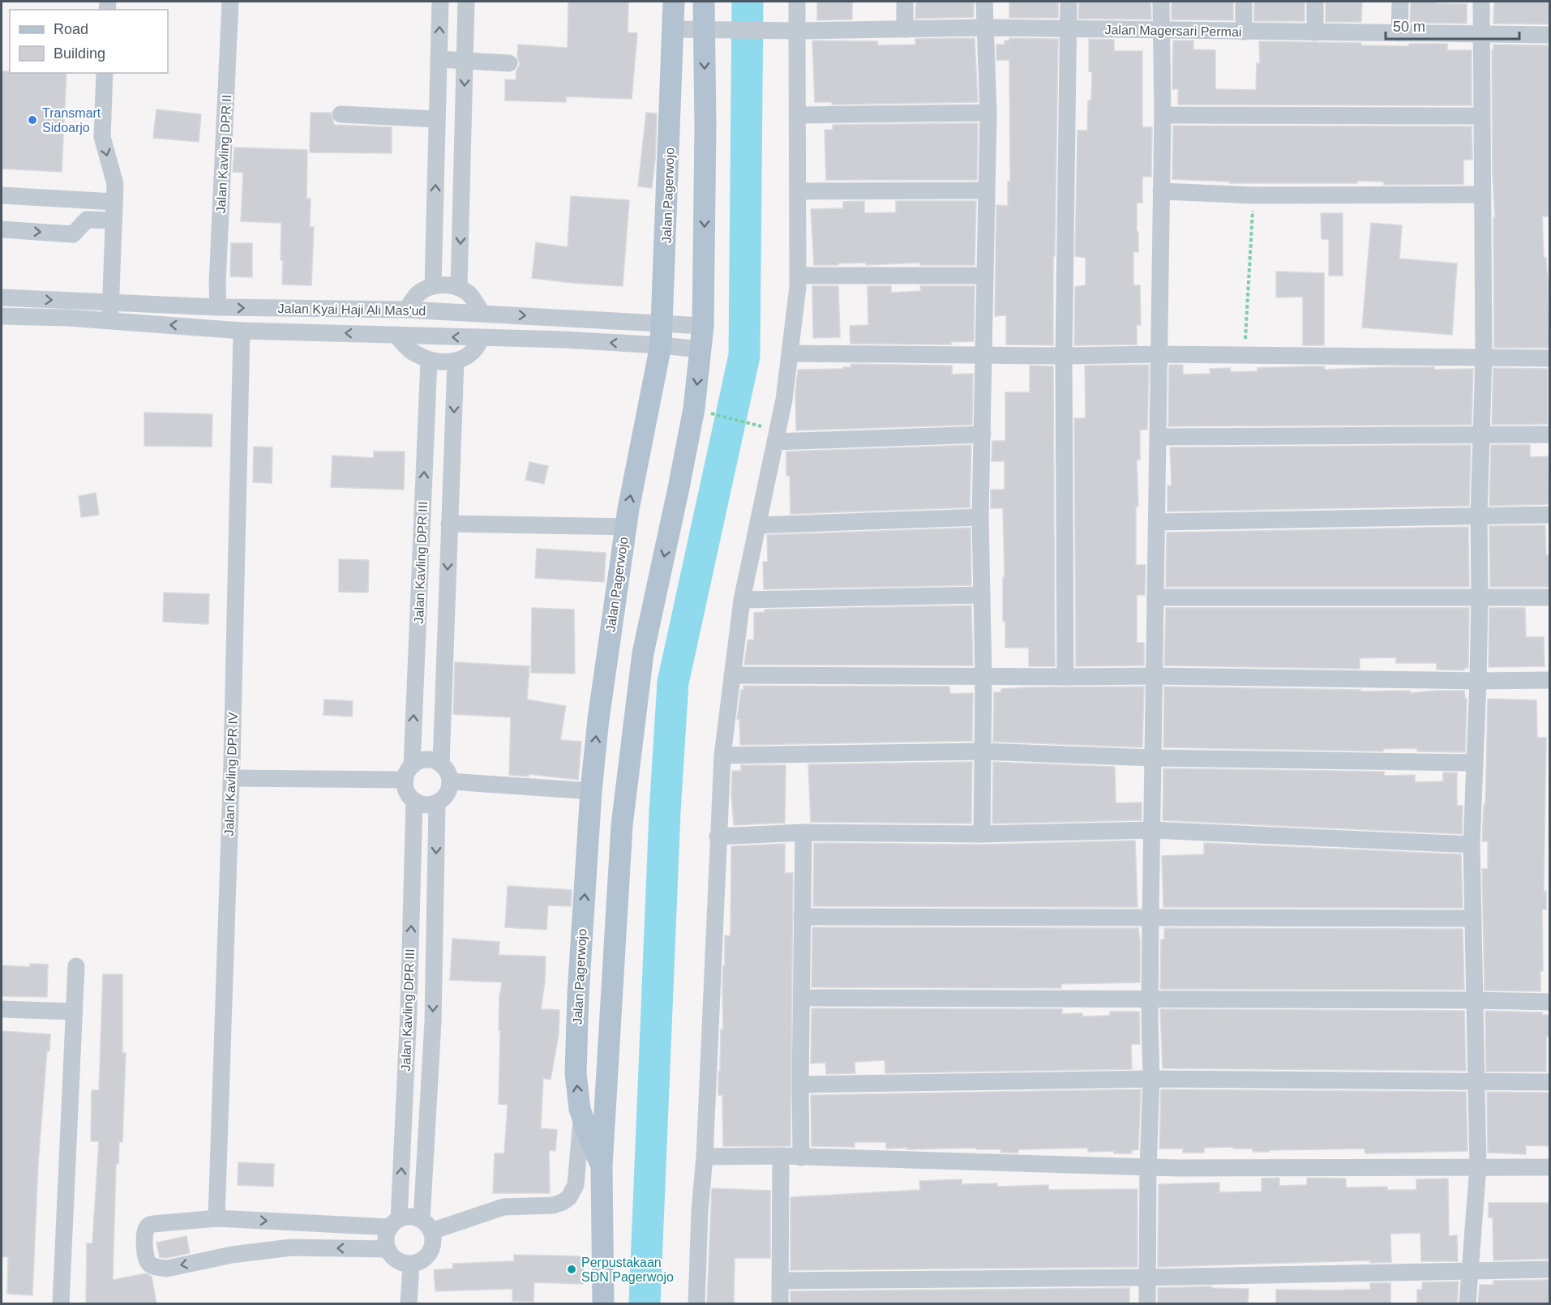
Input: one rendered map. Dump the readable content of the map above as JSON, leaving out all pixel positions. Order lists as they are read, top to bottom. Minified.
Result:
{"streets":{"main road":["Jalan Pagerwojo"],"street":["Jalan Magersari Permai","Jalan Kavling DPR II","Jalan Kyai Haji Ali Mas'ud","Jalan Kavling DPR III","Jalan Kavling DPR IV"]},"crossings":[["Jalan Magersari Permai","Jalan Pagerwojo"],["Jalan Kavling DPR II","Jalan Kyai Haji Ali Mas'ud"],["Jalan Pagerwojo","Jalan Kyai Haji Ali Mas'ud"],["Jalan Kyai Haji Ali Mas'ud","Jalan Kavling DPR IV"]],"places":["Transmart Sidoarjo","Perpustakaan SDN Pagerwojo"],"legend":["Road","Building"],"scale_bar":"50 m"}
